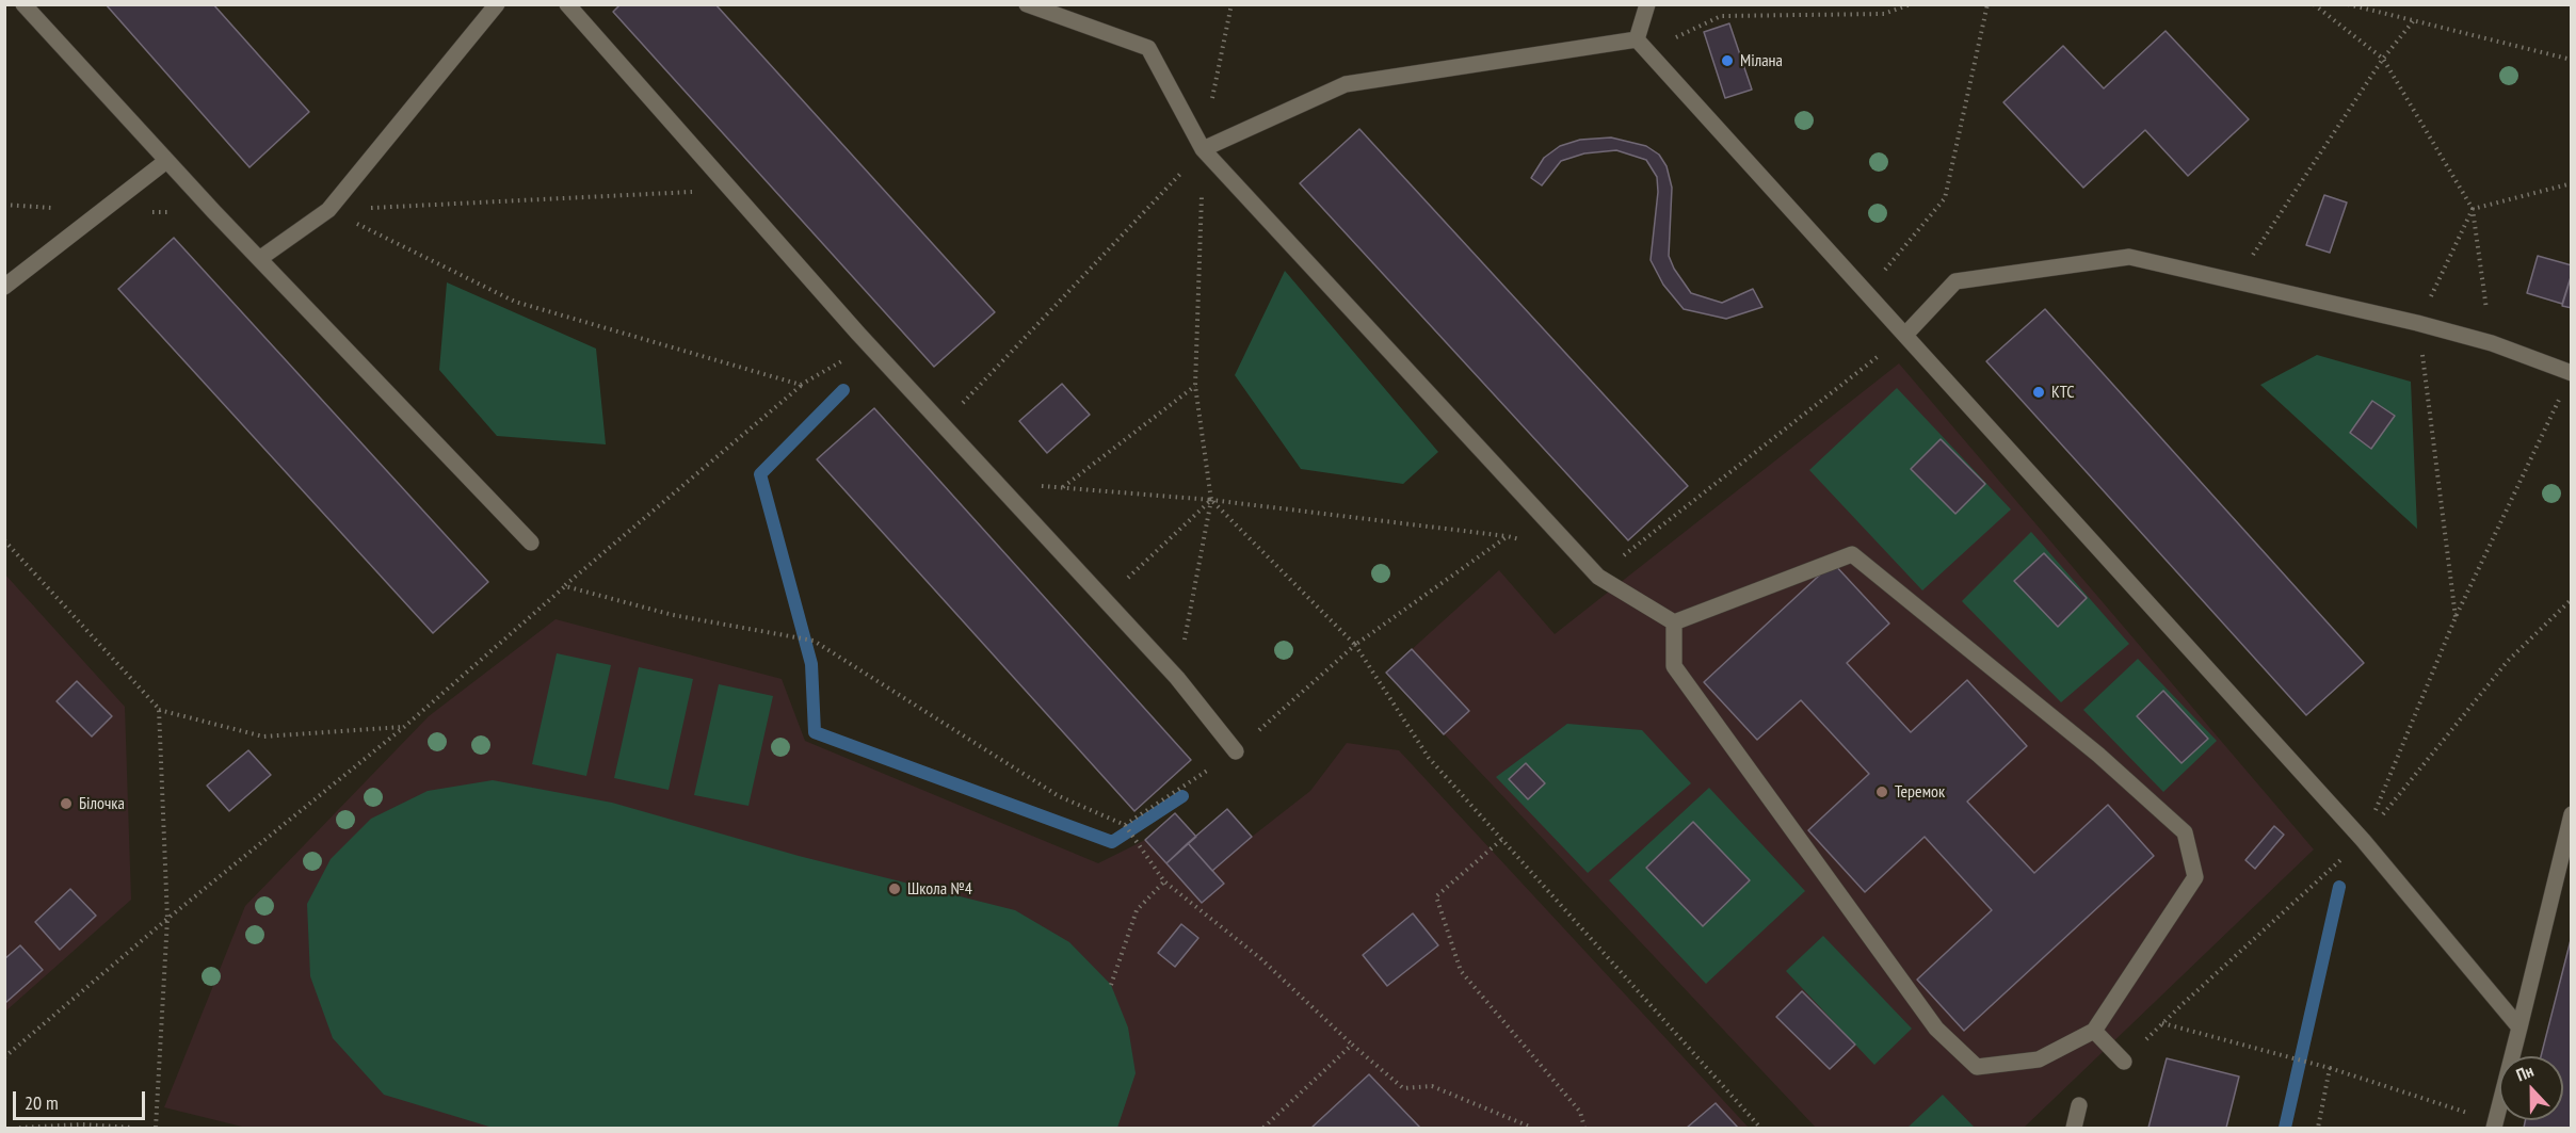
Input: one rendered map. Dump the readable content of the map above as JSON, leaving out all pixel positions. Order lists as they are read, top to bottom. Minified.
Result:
{"places":["Мілана","КТС","Теремок","Білочка","Школа №4"],"scale_bar":"20 m","north":"top"}
